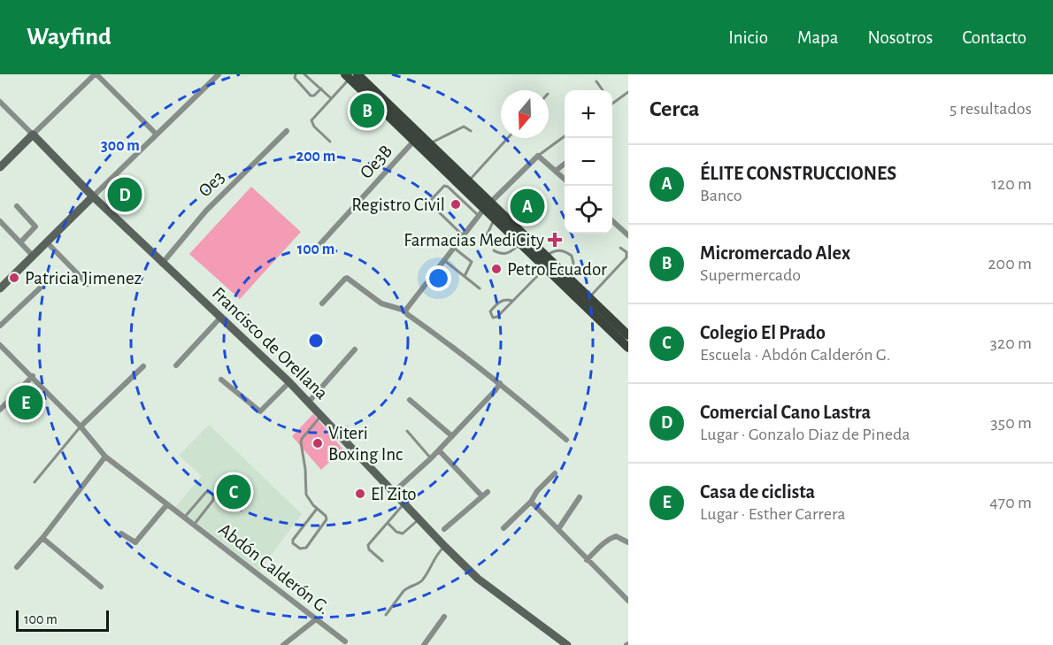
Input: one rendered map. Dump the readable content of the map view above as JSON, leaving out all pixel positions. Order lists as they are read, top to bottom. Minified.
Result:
{"streets":{"street":["Oe3B","Oe3","Francisco de Orellana","Abdón Calderón G."]},"crossings":[["Oe3","Francisco de Orellana"]],"places":{"other":["Registro Civil","Petro Ecuador","Patricia Jimenez","Viteri Boxing Inc","El Zito"],"health":["Farmacias MediCity"]},"scale_bar":"100 m","north":"bottom","page":{"header":"Wayfind","nav":["Inicio","Mapa","Nosotros","Contacto"],"heading":["Cerca","5 resultados"],"map_buttons":["+","−"],"pins":["B","D","A","E","C"],"list":[{"mark":"A","name":"ÉLITE CONSTRUCCIONES","note":"Banco","value":"120 m"},{"mark":"B","name":"Micromercado Alex","note":"Supermercado","value":"200 m"},{"mark":"C","name":"Colegio El Prado","note":"Escuela · Abdón Calderón G.","value":"320 m"},{"mark":"D","name":"Comercial Cano Lastra","note":"Lugar · Gonzalo Diaz de Pineda","value":"350 m"},{"mark":"E","name":"Casa de ciclista","note":"Lugar · Esther Carrera","value":"470 m"}],"scale":"100 m"},"rings":["300 m","200 m","100 m"]}
